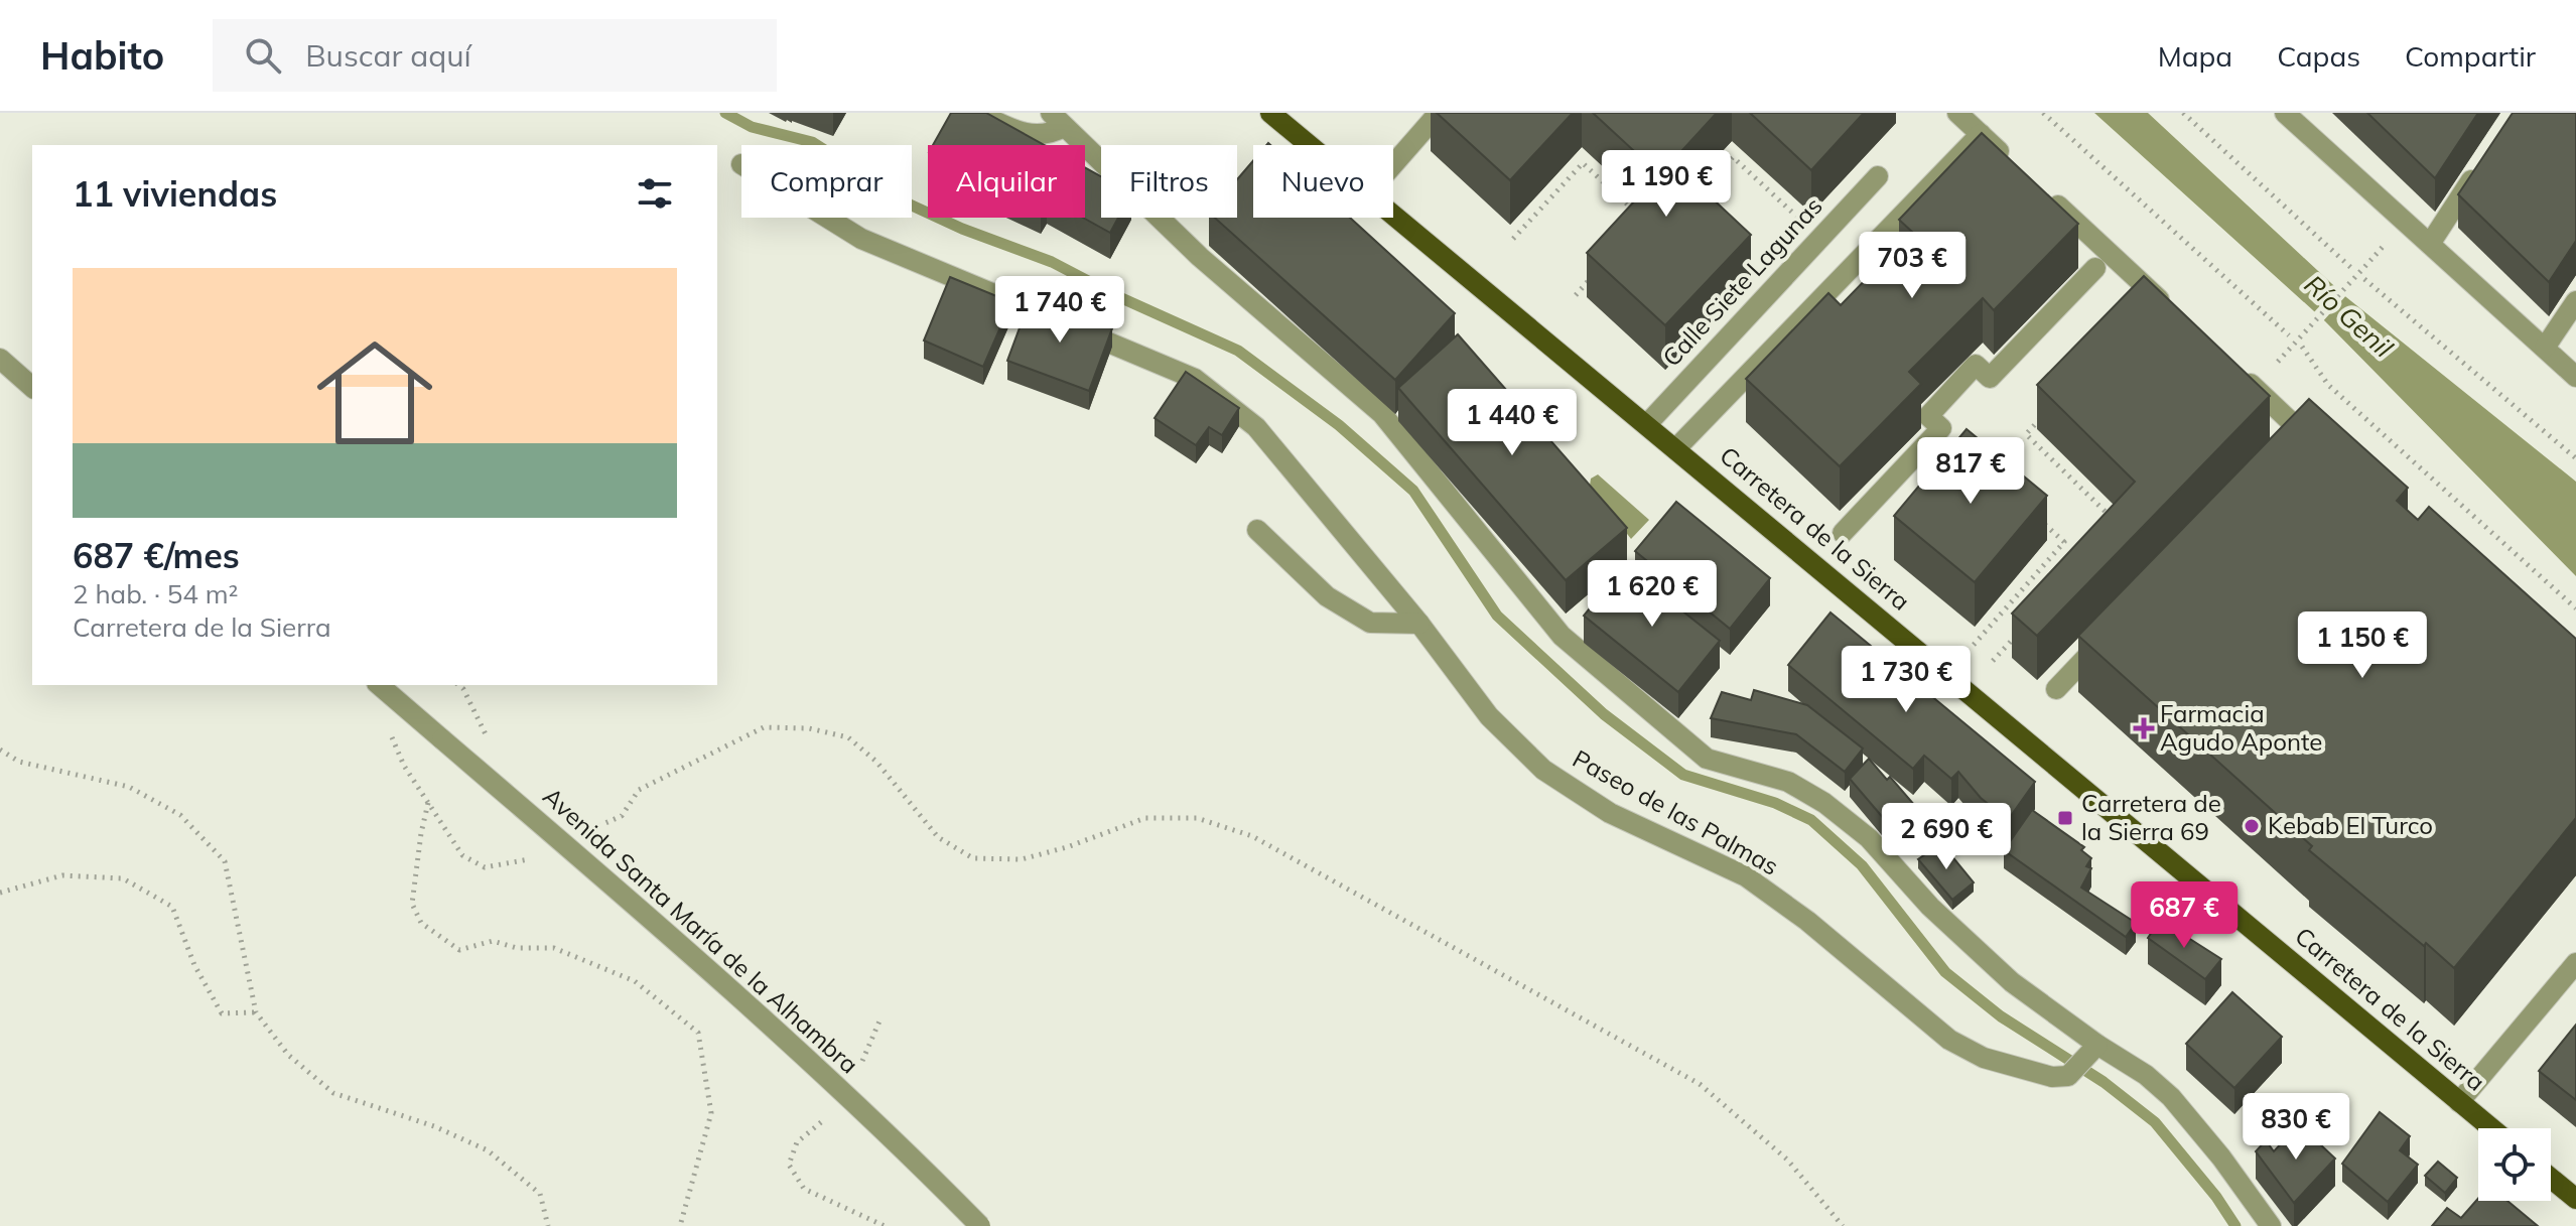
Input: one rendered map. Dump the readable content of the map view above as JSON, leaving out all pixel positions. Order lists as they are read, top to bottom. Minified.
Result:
{"streets":{"main road":["Carretera de la Sierra"],"street":["Calle Siete Lagunas","Paseo de las Palmas","Avenida Santa María de la Alhambra"]},"crossings":[["Calle Siete Lagunas","Carretera de la Sierra"]],"water":["Río Genil"],"places":{"health":["Farmacia Agudo Aponte"],"transit":["Carretera de la Sierra 69"],"other":["Kebab El Turco"]},"page":{"header":"Habito","search":"Buscar aquí","nav":["Mapa","Capas","Compartir"],"chip":["Comprar","Alquilar","Filtros","Nuevo"],"heading":"11 viviendas","price":["1 190 €","703 €","1 740 €","1 440 €","817 €","1 620 €","1 150 €","1 730 €","2 690 €","687 €","830 €"],"list":[{"name":"687 €/mes","note":"2 hab. · 54 m² · Carretera de la Sierra"}]}}
